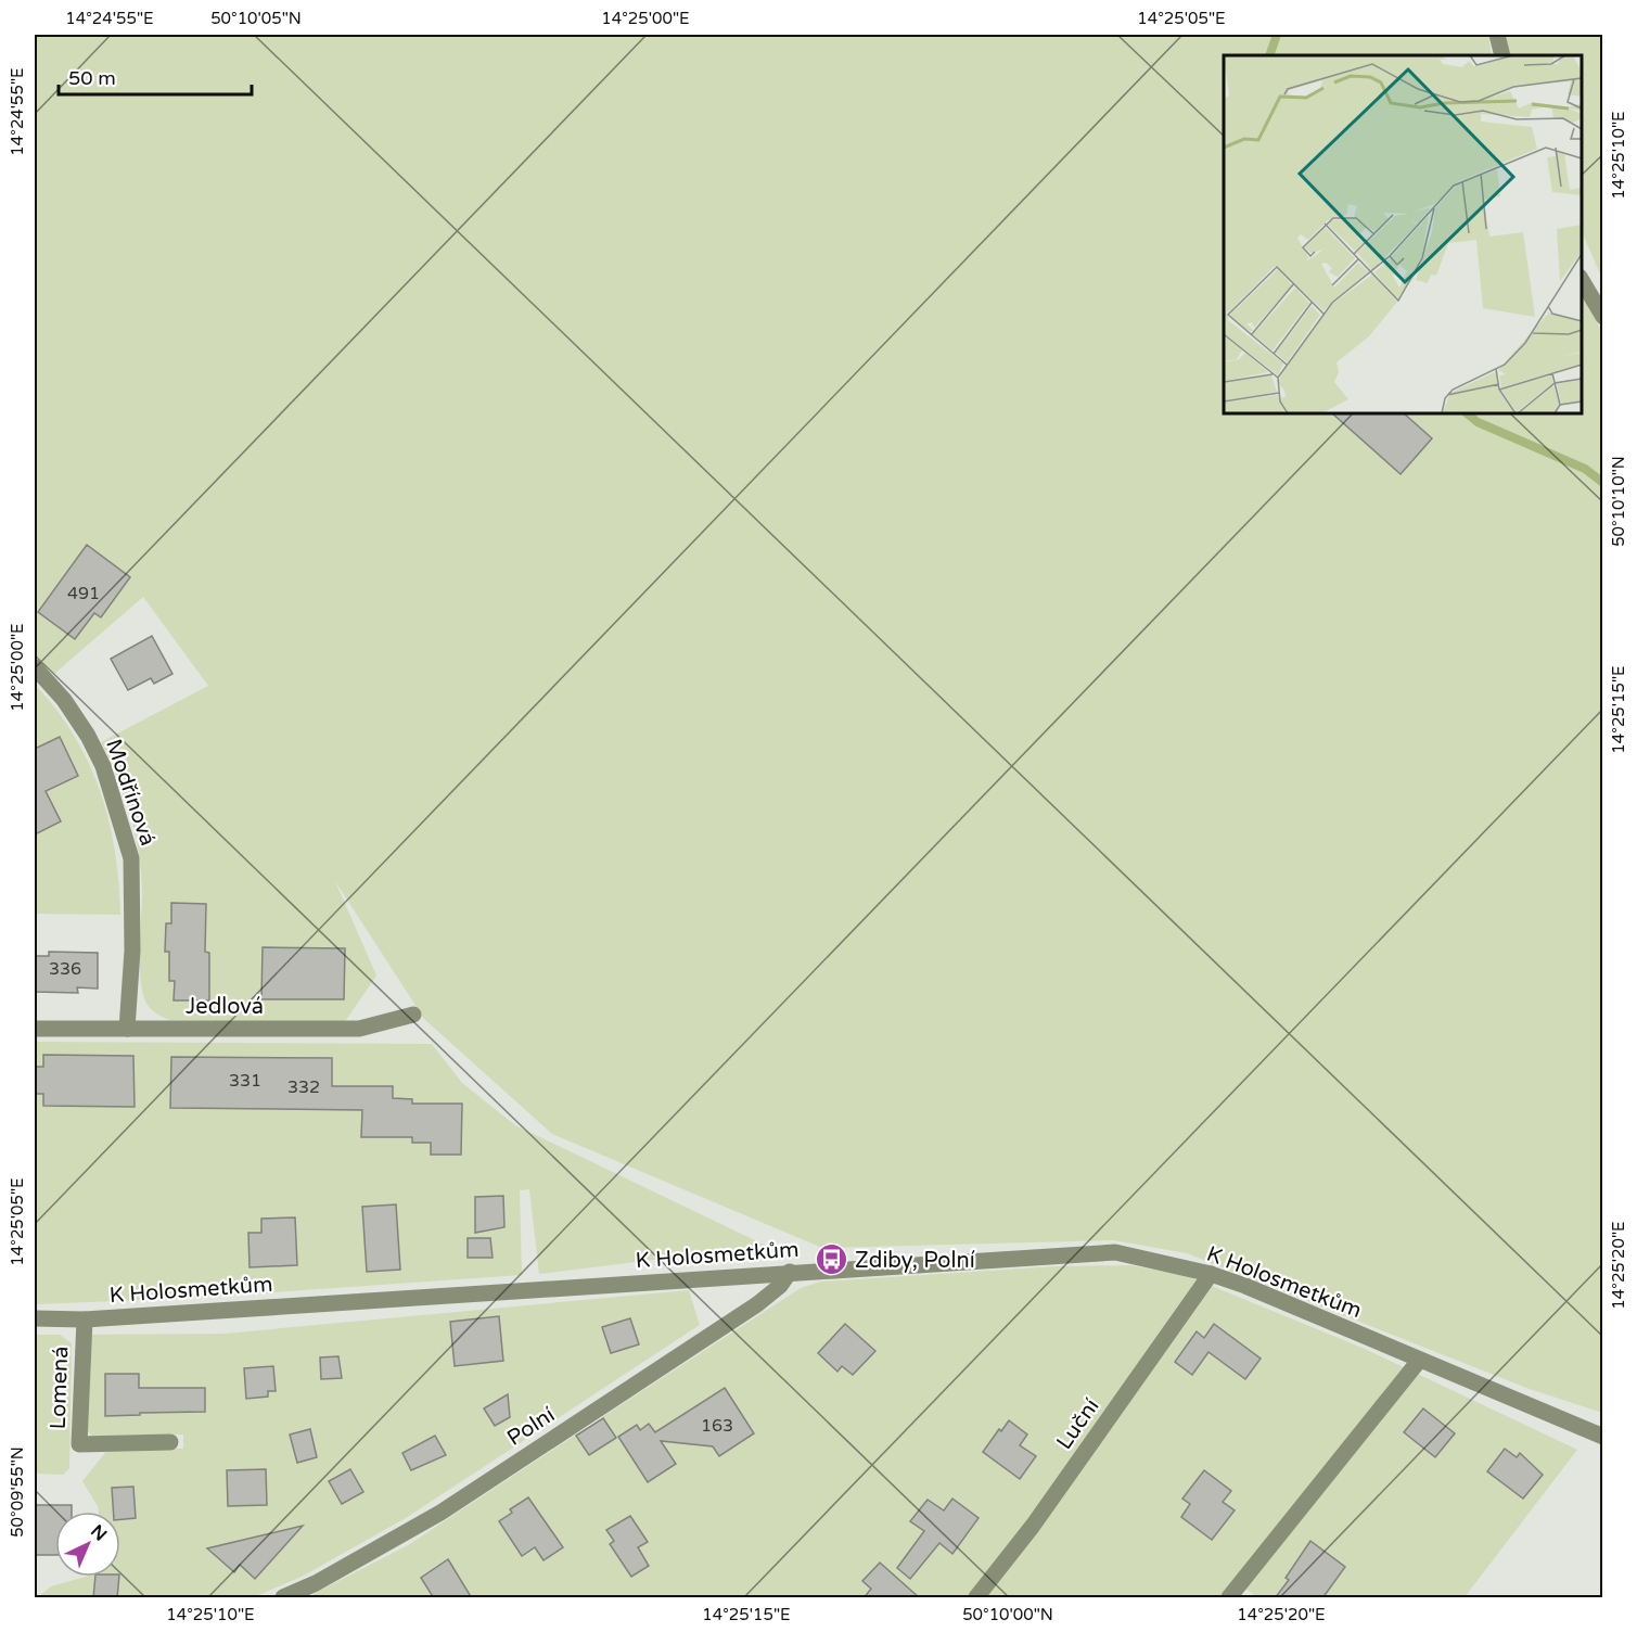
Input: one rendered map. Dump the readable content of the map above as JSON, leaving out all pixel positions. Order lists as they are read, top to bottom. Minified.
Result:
{"streets":{"street":["Modřínová","Jedlová","K Holosmetkům","Lomená","Luční","Polní"]},"crossings":[["Modřínová","Jedlová"],["K Holosmetkům","Lomená"],["K Holosmetkům","Luční"],["K Holosmetkům","Polní"]],"places":{"bus stop":["Zdiby, Polní"]},"house_numbers":["491","336","331","332","163"],"scale_bar":"50 m","north":"top right","coordinates":["14°24'55\"E","50°10'05\"N","14°25'00\"E","14°25'05\"E","14°25'10\"E","50°10'10\"N","14°25'15\"E","14°25'20\"E","50°09'55\"N","50°10'00\"N"]}
